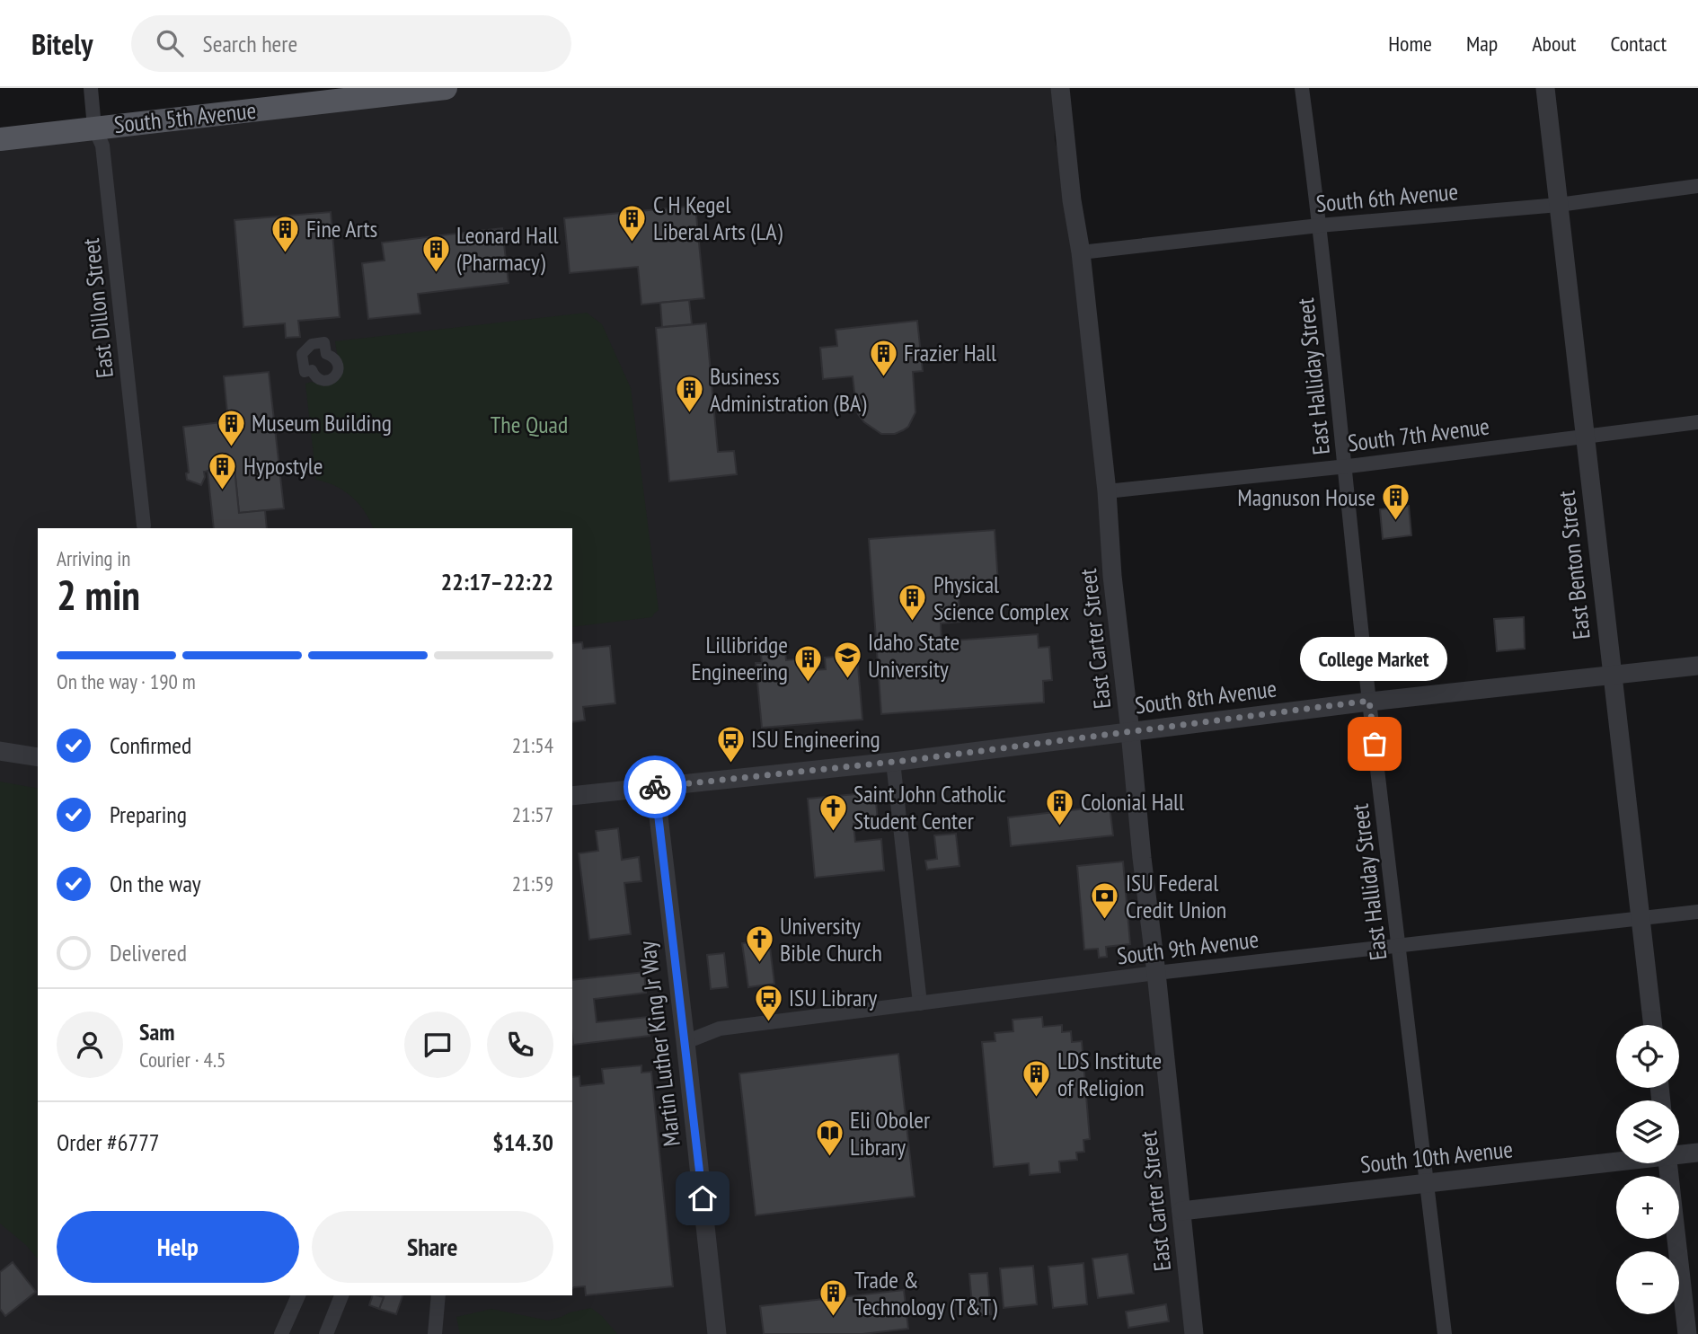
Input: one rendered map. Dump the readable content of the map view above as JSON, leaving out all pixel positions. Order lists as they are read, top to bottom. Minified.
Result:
{"streets":{"main road":["South 5th Avenue"],"street":["South 6th Avenue","East Dillon Street","East Halliday Street","South 7th Avenue","East Benton Street","East Carter Street","South 8th Avenue","South 9th Avenue","Martin Luther King Jr Way","South 10th Avenue"]},"crossings":[["South 5th Avenue","East Dillon Street"],["South 6th Avenue","East Halliday Street"],["South 6th Avenue","East Benton Street"],["South 6th Avenue","East Carter Street"],["East Halliday Street","South 7th Avenue"],["East Halliday Street","South 8th Avenue"],["East Halliday Street","South 9th Avenue"],["East Halliday Street","South 10th Avenue"],["South 7th Avenue","East Benton Street"],["South 7th Avenue","East Carter Street"],["East Benton Street","South 8th Avenue"],["East Benton Street","South 9th Avenue"],["East Carter Street","South 8th Avenue"],["East Carter Street","South 9th Avenue"],["East Carter Street","South 10th Avenue"],["South 8th Avenue","Martin Luther King Jr Way"],["South 9th Avenue","Martin Luther King Jr Way"]],"parks":["The Quad"],"places":{"building":["C H Kegel Liberal Arts (LA)","Fine Arts","Leonard Hall (Pharmacy)","Frazier Hall","Business Administration (BA)","Museum Building","Hypostyle","Magnuson House","Physical Science Complex","Lillibridge Engineering","Colonial Hall","LDS Institute of Religion","Trade & Technology (T&T)"],"school or university":["Idaho State University"],"other":["College Market"],"bus stop":["ISU Engineering","ISU Library"],"church":["Saint John Catholic Student Center","University Bible Church"],"bank":["ISU Federal Credit Union"],"library":["Eli Oboler Library"]},"page":{"header":"Bitely","search":"Search here","nav":["Home","Map","About","Contact"],"heading":["2 min","Arriving in","22:17–22:22"],"panel":["Sam","Courier · 4.5","Order #6777","$14.30"],"bar":"On the way · 190 m","bubble":"College Market","list":[["Confirmed","21:54"],["Preparing","21:57"],["On the way","21:59"],"Delivered"],"map_buttons":["+","−"],"buttons":["Help","Share"]}}
